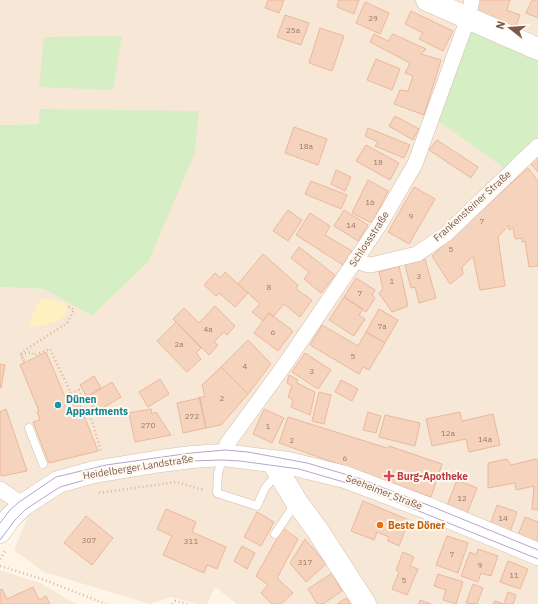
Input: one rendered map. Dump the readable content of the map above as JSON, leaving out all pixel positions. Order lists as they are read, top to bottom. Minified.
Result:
{"streets":{"street":["Frankensteiner Straße","Schlossstraße","Heidelberger Landstraße","Seeheimer Straße"]},"crossings":[["Frankensteiner Straße","Schlossstraße"],["Schlossstraße","Heidelberger Landstraße"],["Schlossstraße","Seeheimer Straße"],["Heidelberger Landstraße","Seeheimer Straße"]],"places":{"other":["Dünen Appartments","Beste Döner"],"health":["Burg-Apotheke"]},"house_numbers":["29","25a","18a","18","16","9","7","14","5","3","1","8","7","7a","4a","6","2a","5","4","3","2","272","270","1","12a","14a","2","6","12","14","307","311","7","317","9","11","5"],"north":"left"}
